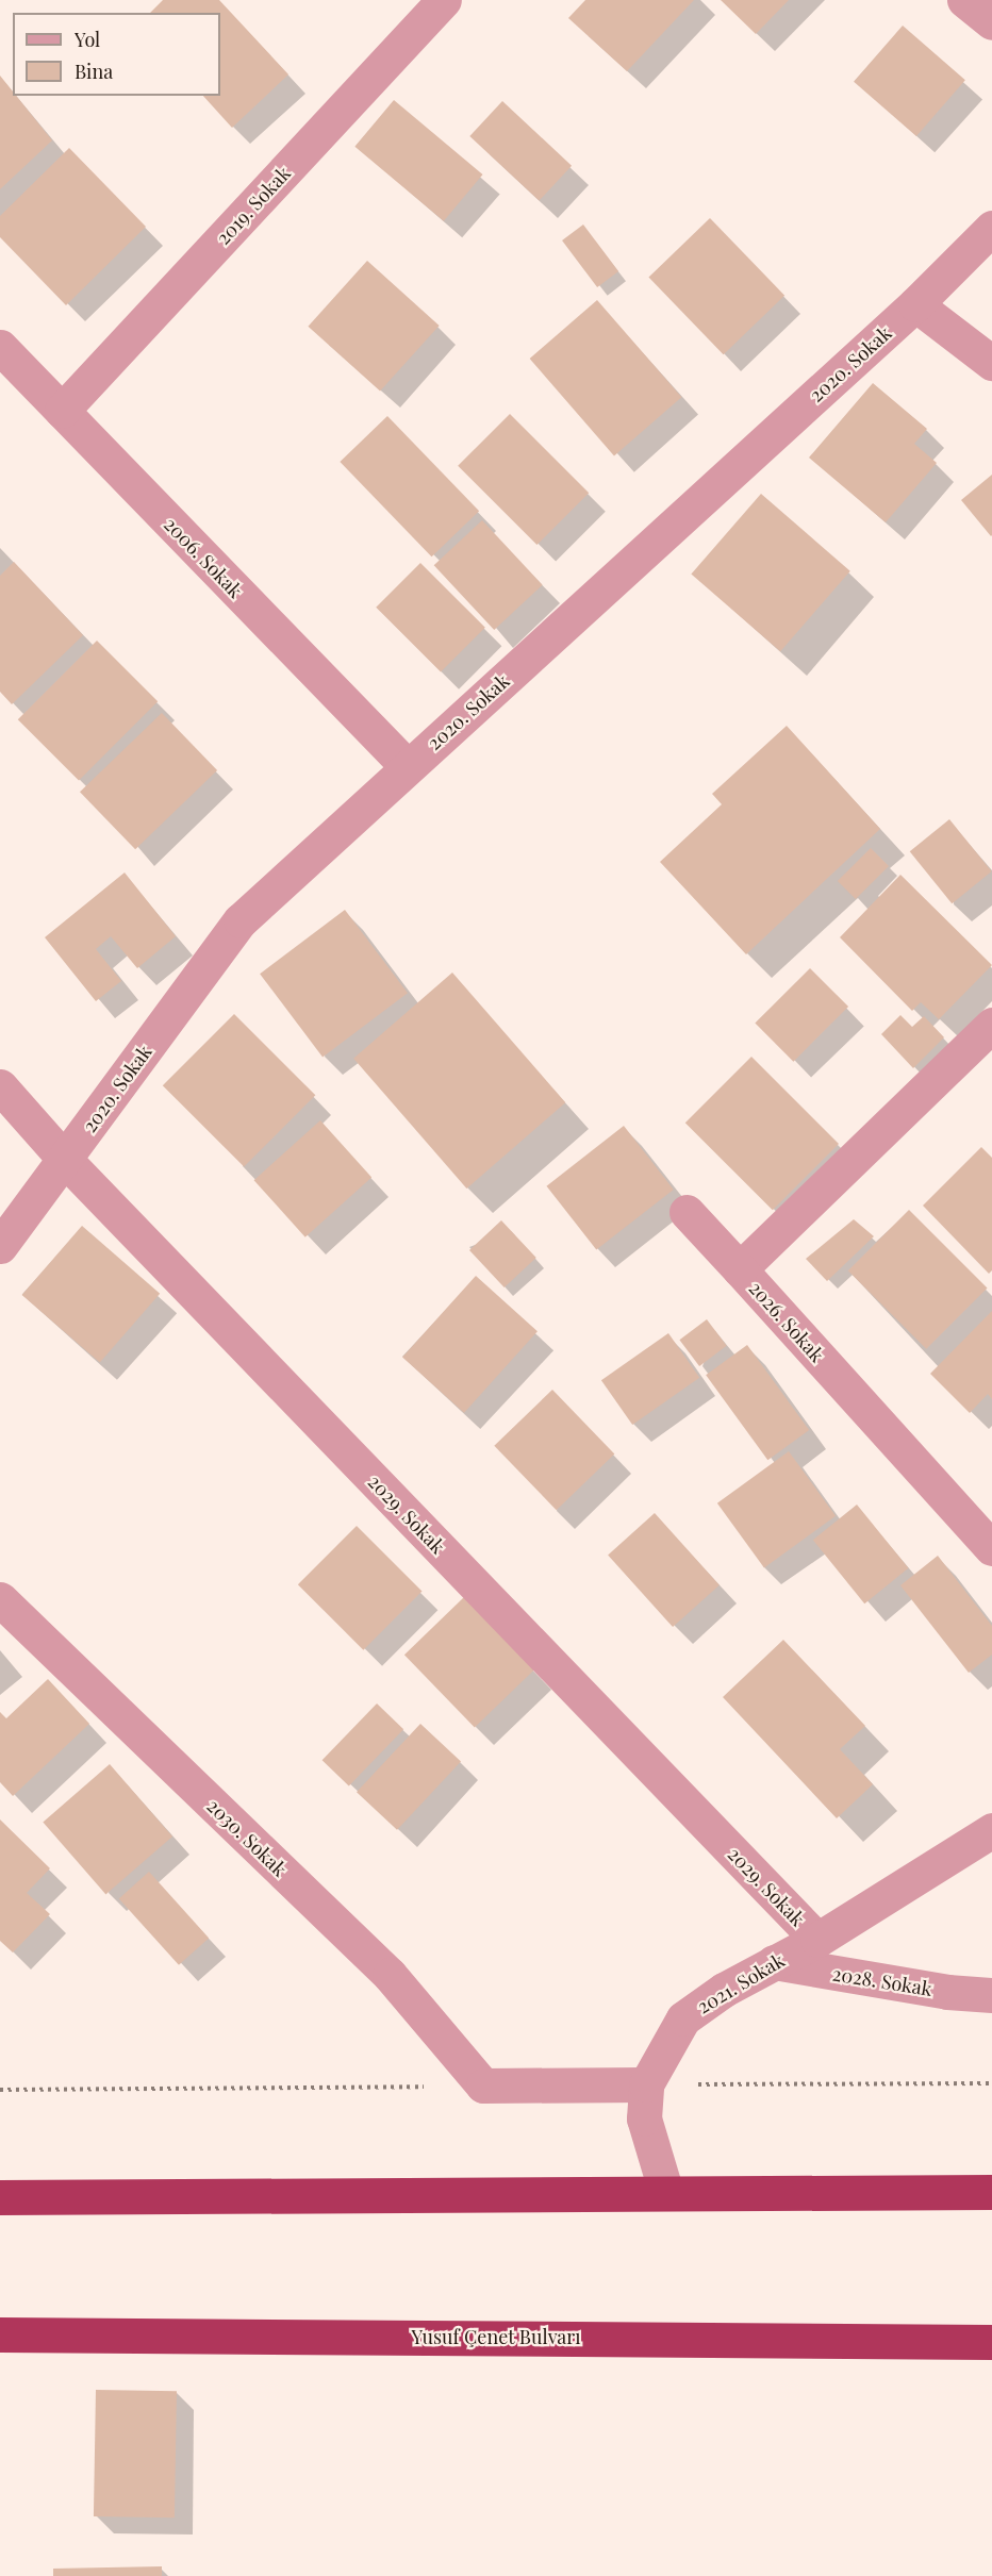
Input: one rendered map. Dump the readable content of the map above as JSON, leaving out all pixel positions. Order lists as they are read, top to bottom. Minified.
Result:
{"streets":{"highway":["Yusuf Çenet Bulvarı"],"street":["2019. Sokak","2020. Sokak","2006. Sokak","2026. Sokak","2029. Sokak","2030. Sokak","2028. Sokak","2021. Sokak"]},"crossings":[["2019. Sokak","2006. Sokak"],["2020. Sokak","2006. Sokak"],["2020. Sokak","2029. Sokak"],["2029. Sokak","2021. Sokak"],["2028. Sokak","2021. Sokak"]],"legend":["Yol","Bina"]}
